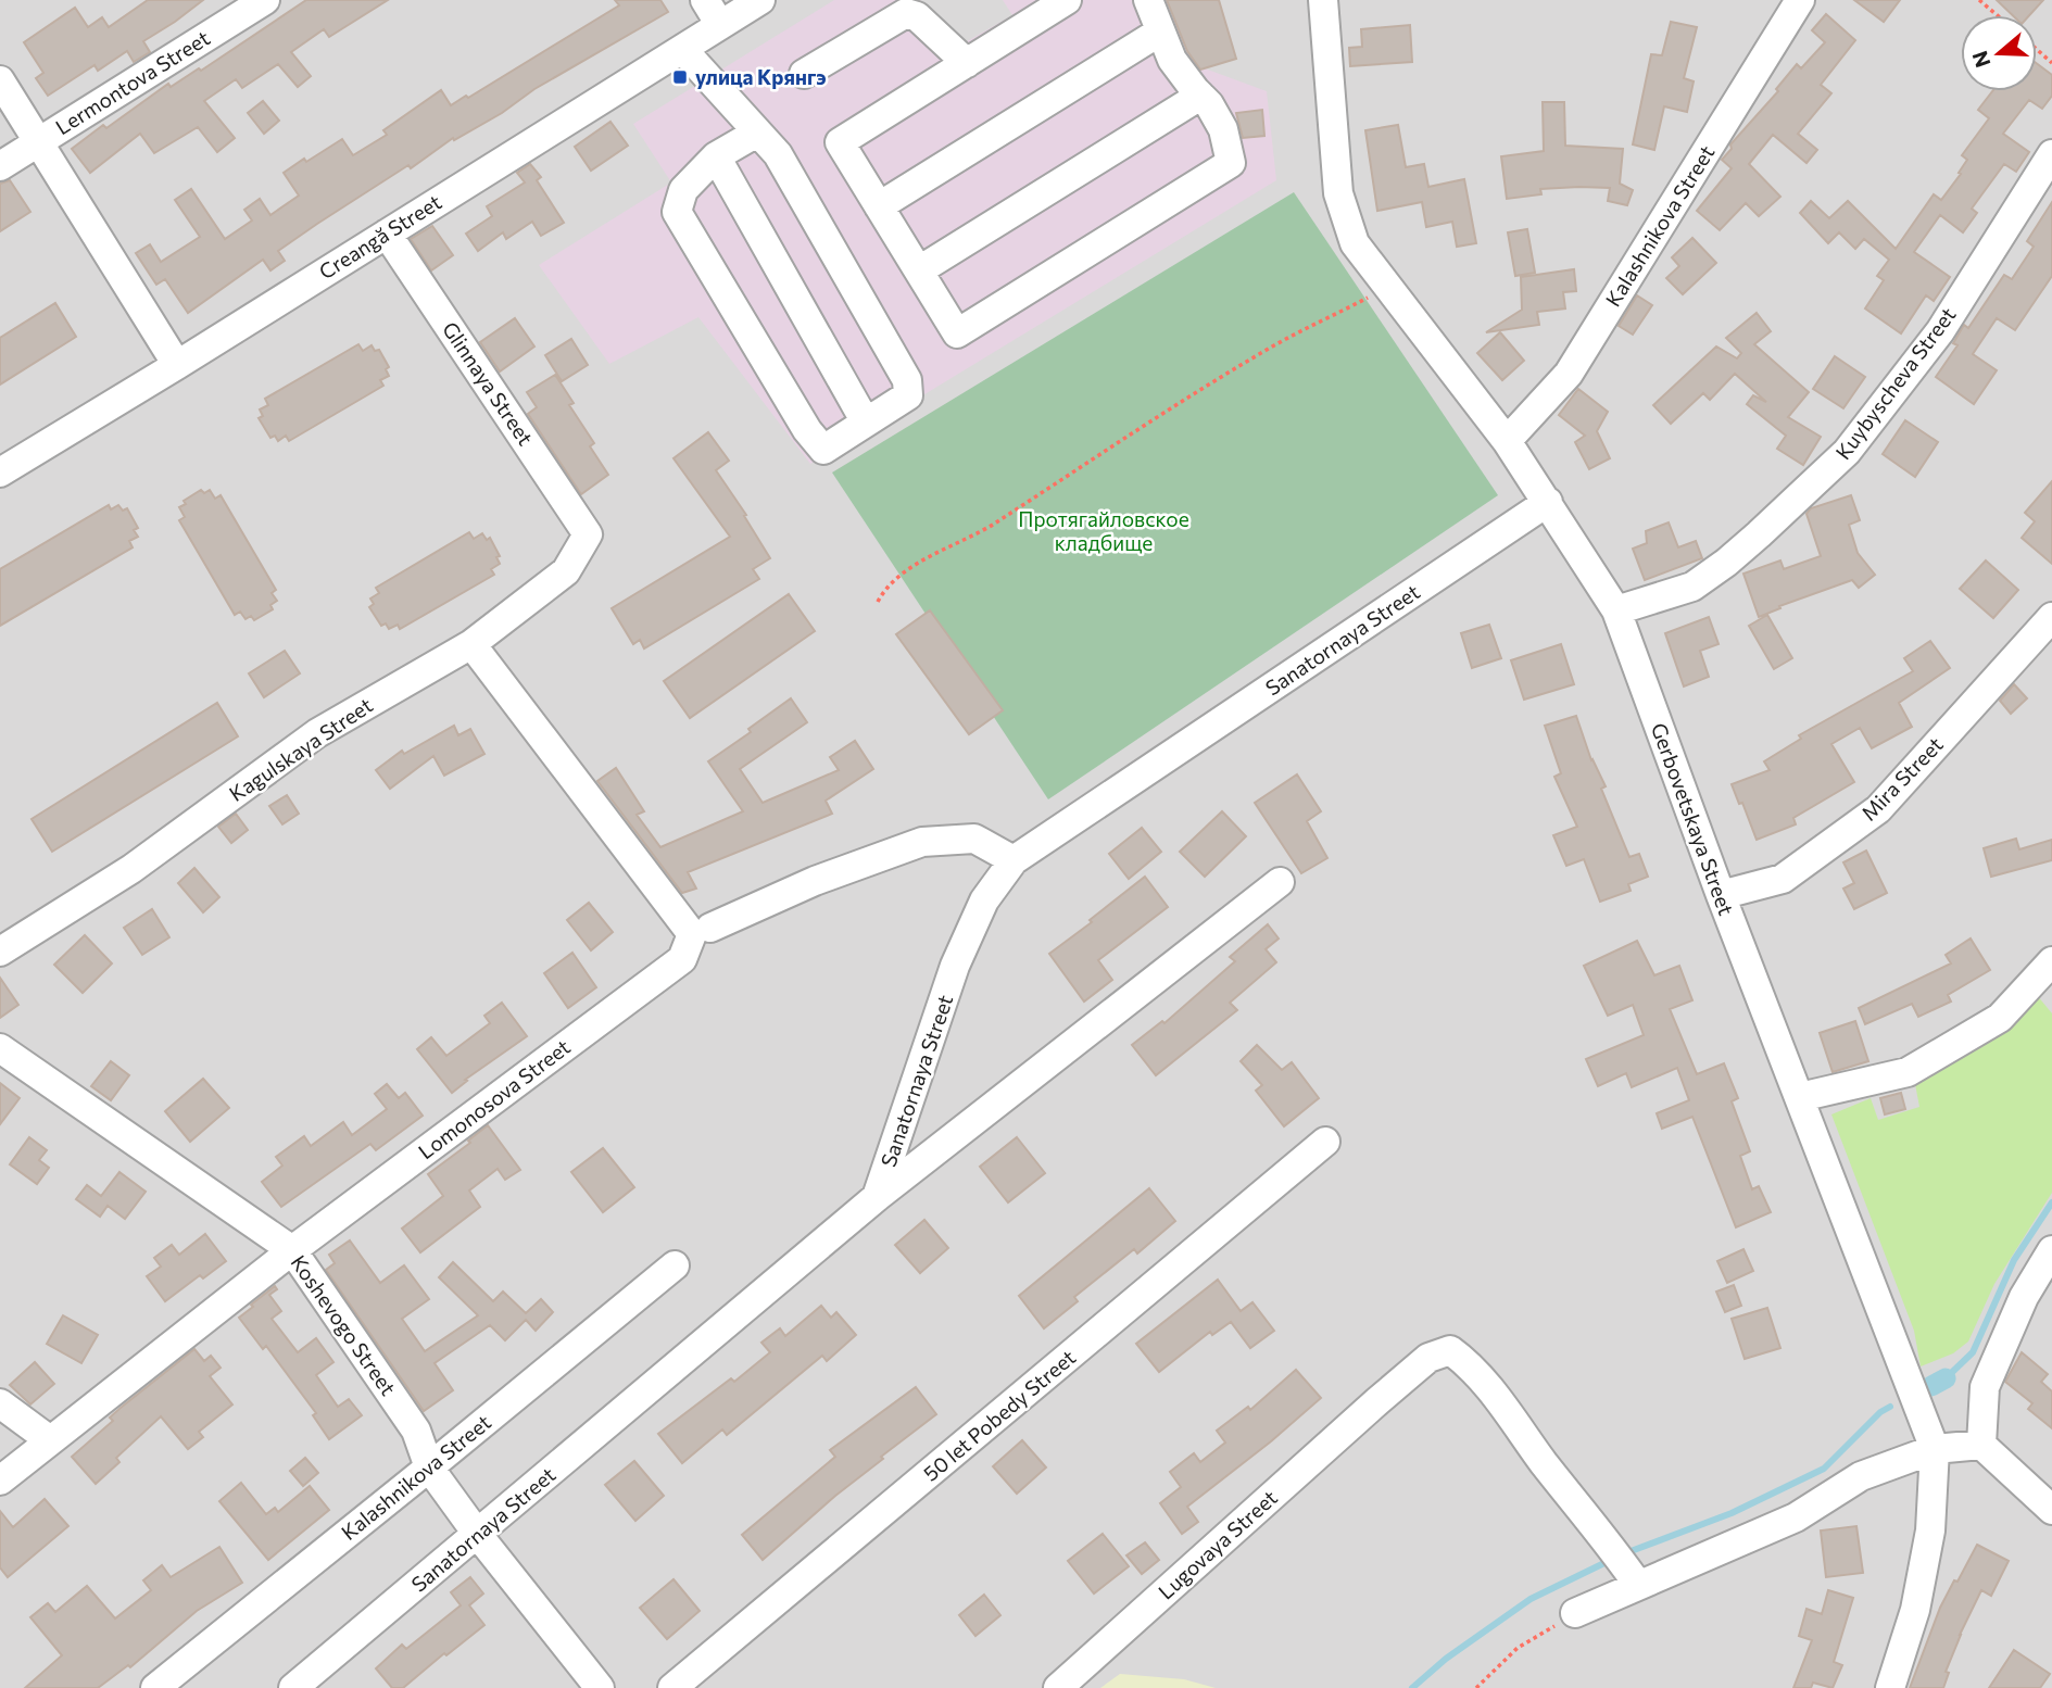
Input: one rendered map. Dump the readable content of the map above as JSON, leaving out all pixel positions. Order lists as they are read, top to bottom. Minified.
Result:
{"streets":{"street":["Lermontova Street","Kalashnikova Street","Creangă Street","Glinnaya Street","Kuybyscheva Street","Sanatornaya Street","Kagulskaya Street","Mira Street","Gerbovetskaya Street","Lomonosova Street","Koshevogo Street","50 let Pobedy Street","Lugovaya Street"]},"crossings":[["Kalashnikova Street","Gerbovetskaya Street"],["Kalashnikova Street","Koshevogo Street"],["Creangă Street","Glinnaya Street"],["Glinnaya Street","Kagulskaya Street"],["Kuybyscheva Street","Gerbovetskaya Street"],["Sanatornaya Street","Gerbovetskaya Street"],["Sanatornaya Street","Koshevogo Street"],["Kagulskaya Street","Lomonosova Street"],["Mira Street","Gerbovetskaya Street"],["Lomonosova Street","Koshevogo Street"]],"parks":["Протягайловское кладбище"],"places":{"transit":["улица Крянгэ"]},"north":"left"}
